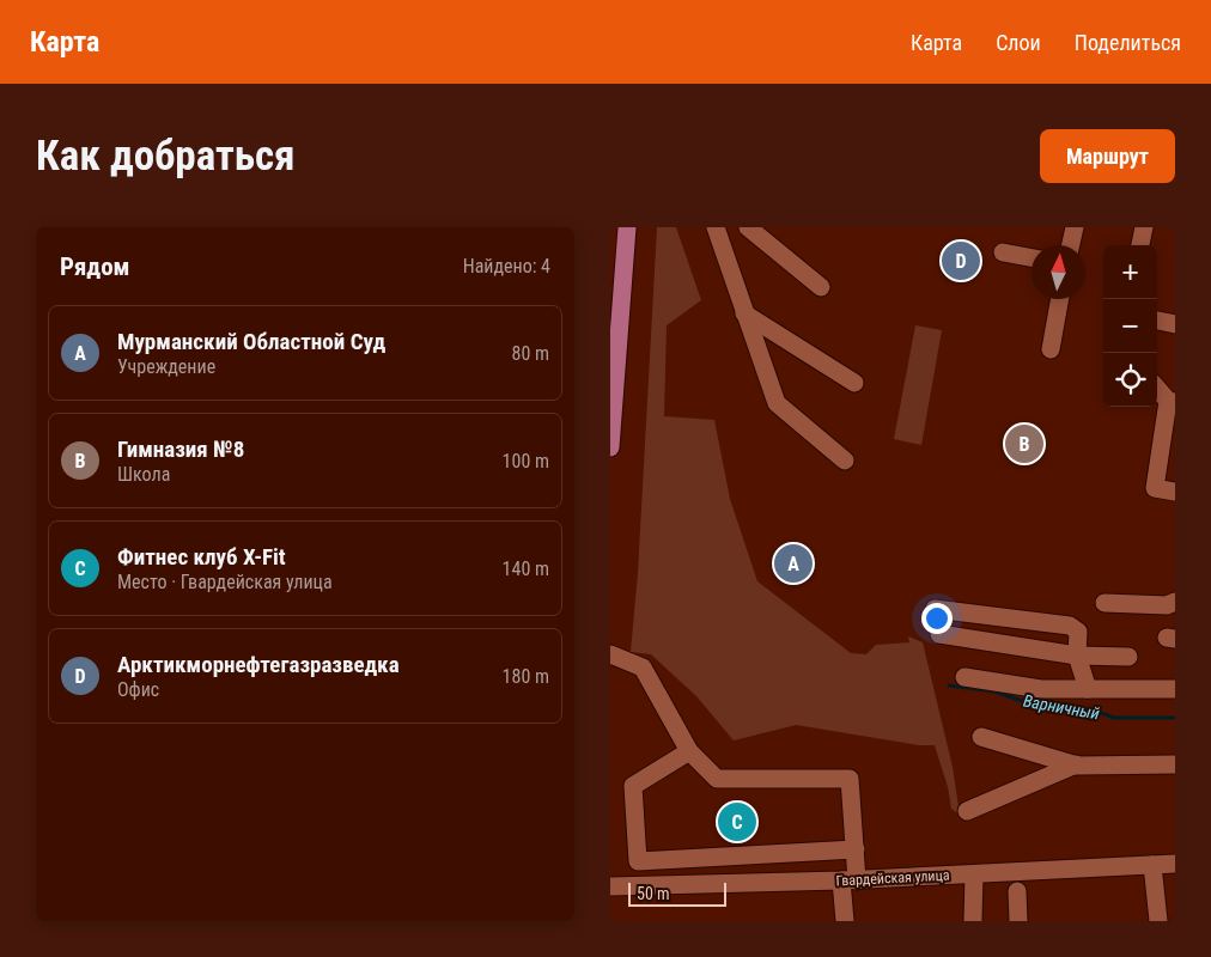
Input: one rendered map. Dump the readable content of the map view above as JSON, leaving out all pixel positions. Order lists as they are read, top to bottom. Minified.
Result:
{"streets":{"street":["Гвардейская улица"]},"water":["Варничный"],"scale_bar":"50 m","north":"top","page":{"header":"Карта","nav":["Карта","Слои","Поделиться"],"buttons":"Маршрут","title":"Как добраться","heading":["Рядом","Найдено: 4"],"pins":["D","B","A","C"],"map_buttons":["+","−"],"list":[{"mark":"A","name":"Мурманский Областной Суд","note":"Учреждение","value":"80 m"},{"mark":"B","name":"Гимназия №8","note":"Школа","value":"100 m"},{"mark":"C","name":"Фитнес клуб X-Fit","note":"Место · Гвардейская улица","value":"140 m"},{"mark":"D","name":"Арктикморнефтегазразведка","note":"Офис","value":"180 m"}],"scale":"50 m"}}
